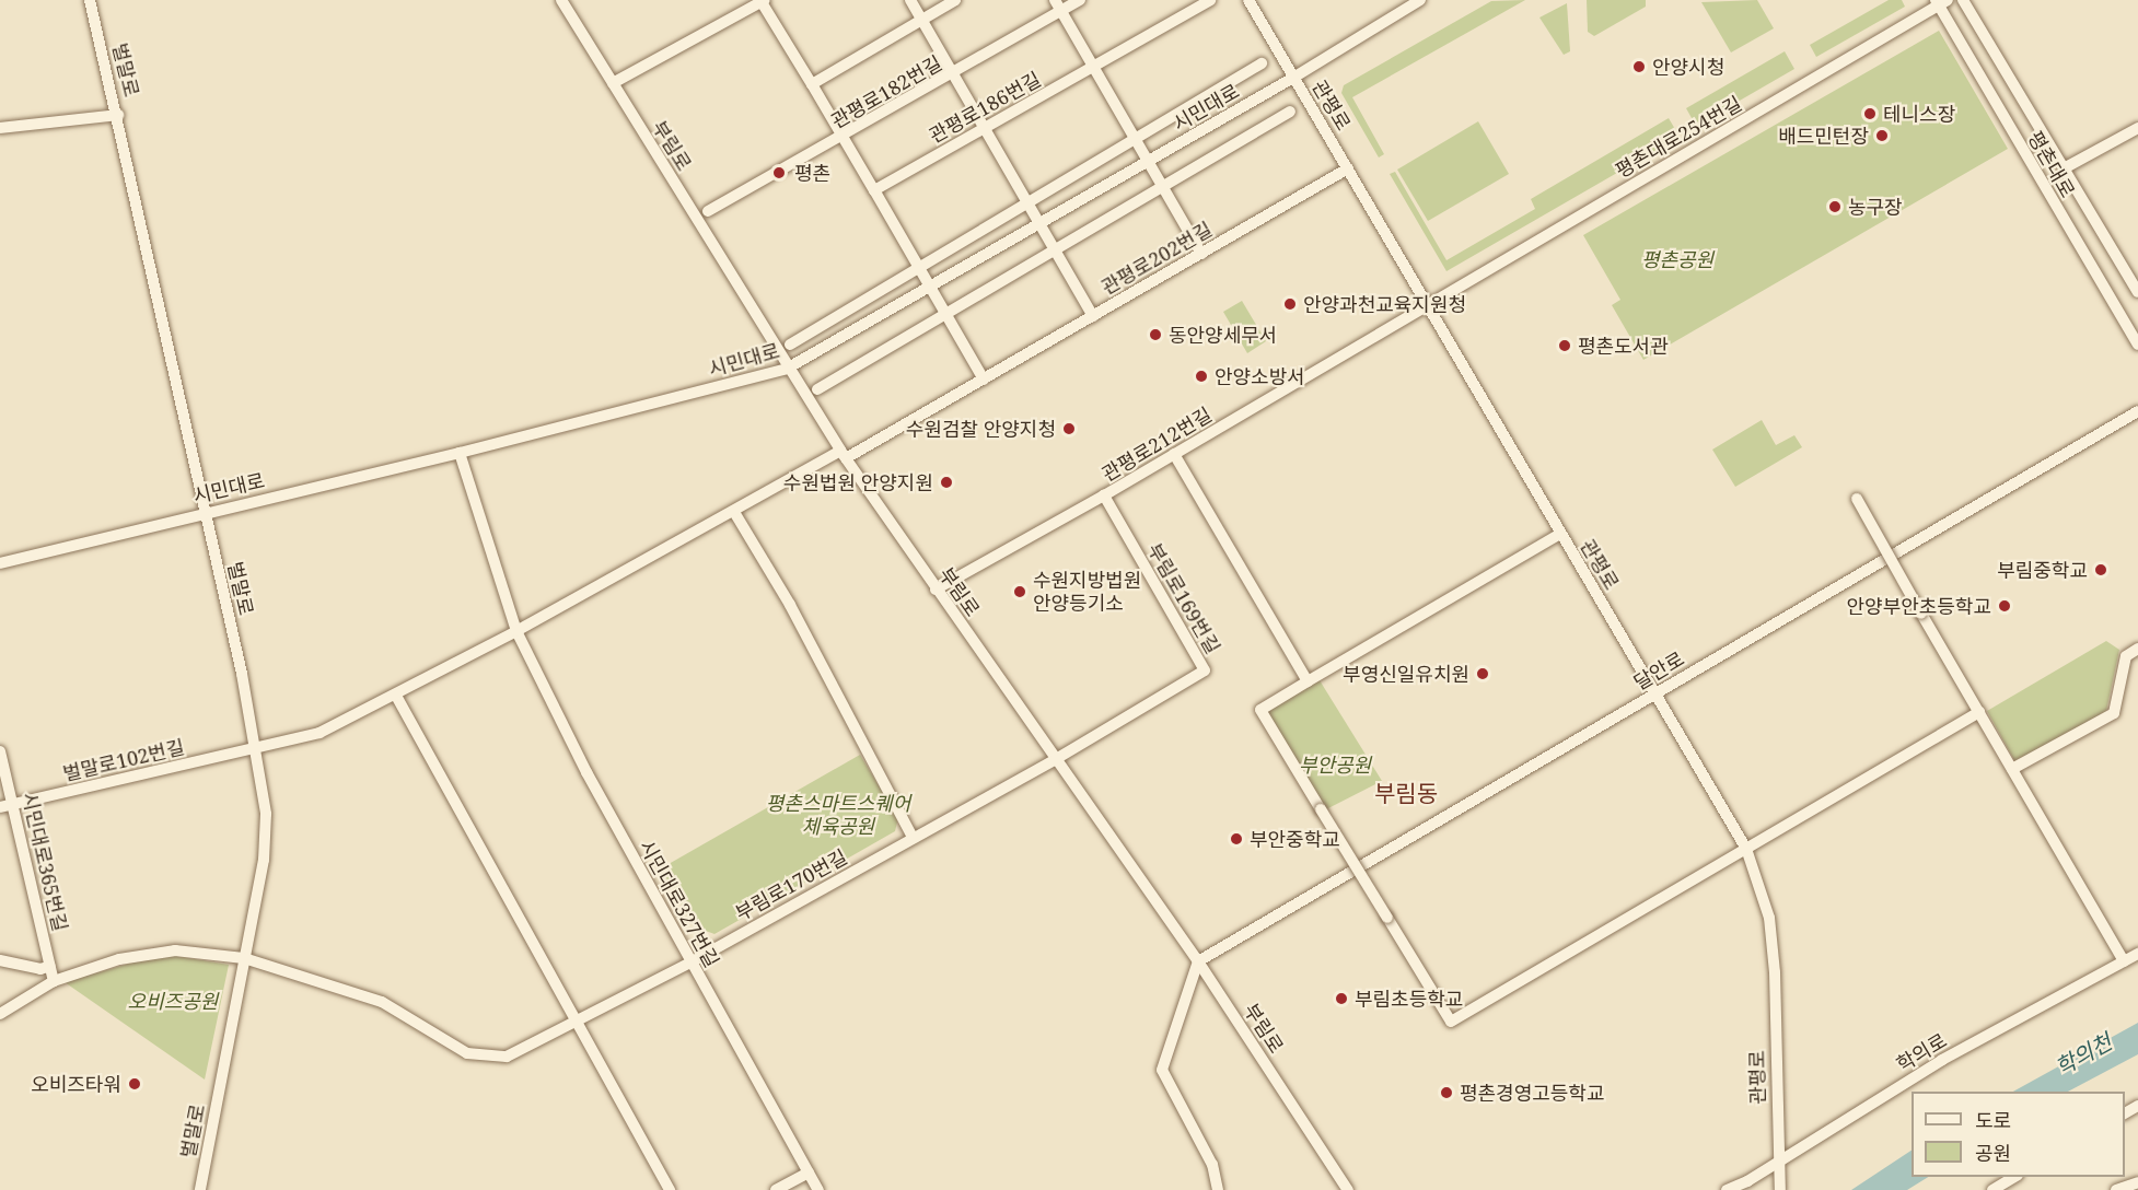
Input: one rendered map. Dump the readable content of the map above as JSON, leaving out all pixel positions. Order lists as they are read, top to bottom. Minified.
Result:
{"streets":{"street":["벌말로","관평로182번길","관평로","관평로186번길","시민대로","평촌대로254번길","부림로","평촌대로","관평로202번길","관평로212번길","부림로169번길","달안로","벌말로102번길","시민대로365번길","부림로170번길","시민대로327번길","학의로"]},"crossings":[["벌말로","시민대로"],["벌말로","벌말로102번길"],["벌말로","부림로170번길"],["관평로","시민대로"],["관평로","평촌대로254번길"],["관평로","관평로202번길"],["관평로","관평로212번길"],["관평로","달안로"],["관평로","학의로"],["시민대로","부림로"],["시민대로","시민대로327번길"],["평촌대로254번길","평촌대로"],["평촌대로254번길","관평로212번길"],["부림로","관평로202번길"],["부림로","관평로212번길"],["부림로","부림로169번길"],["부림로","달안로"],["부림로","부림로170번길"],["관평로212번길","부림로169번길"],["부림로169번길","부림로170번길"],["벌말로102번길","시민대로365번길"],["시민대로365번길","부림로170번길"],["부림로170번길","시민대로327번길"]],"districts":["부림동"],"water":["학의천"],"parks":["평촌공원","부안공원","평촌스마트스퀘어 체육공원","오비즈공원"],"places":["안양시청","테니스장","배드민턴장","평촌","농구장","안양과천교육지원청","동안양세무서","평촌도서관","안양소방서","수원검찰 안양지청","수원법원 안양지원","부림중학교","수원지방법원 안양등기소","안양부안초등학교","부영신일유치원","부안중학교","부림초등학교","오비즈타워","평촌경영고등학교"],"legend":["도로","공원"]}
